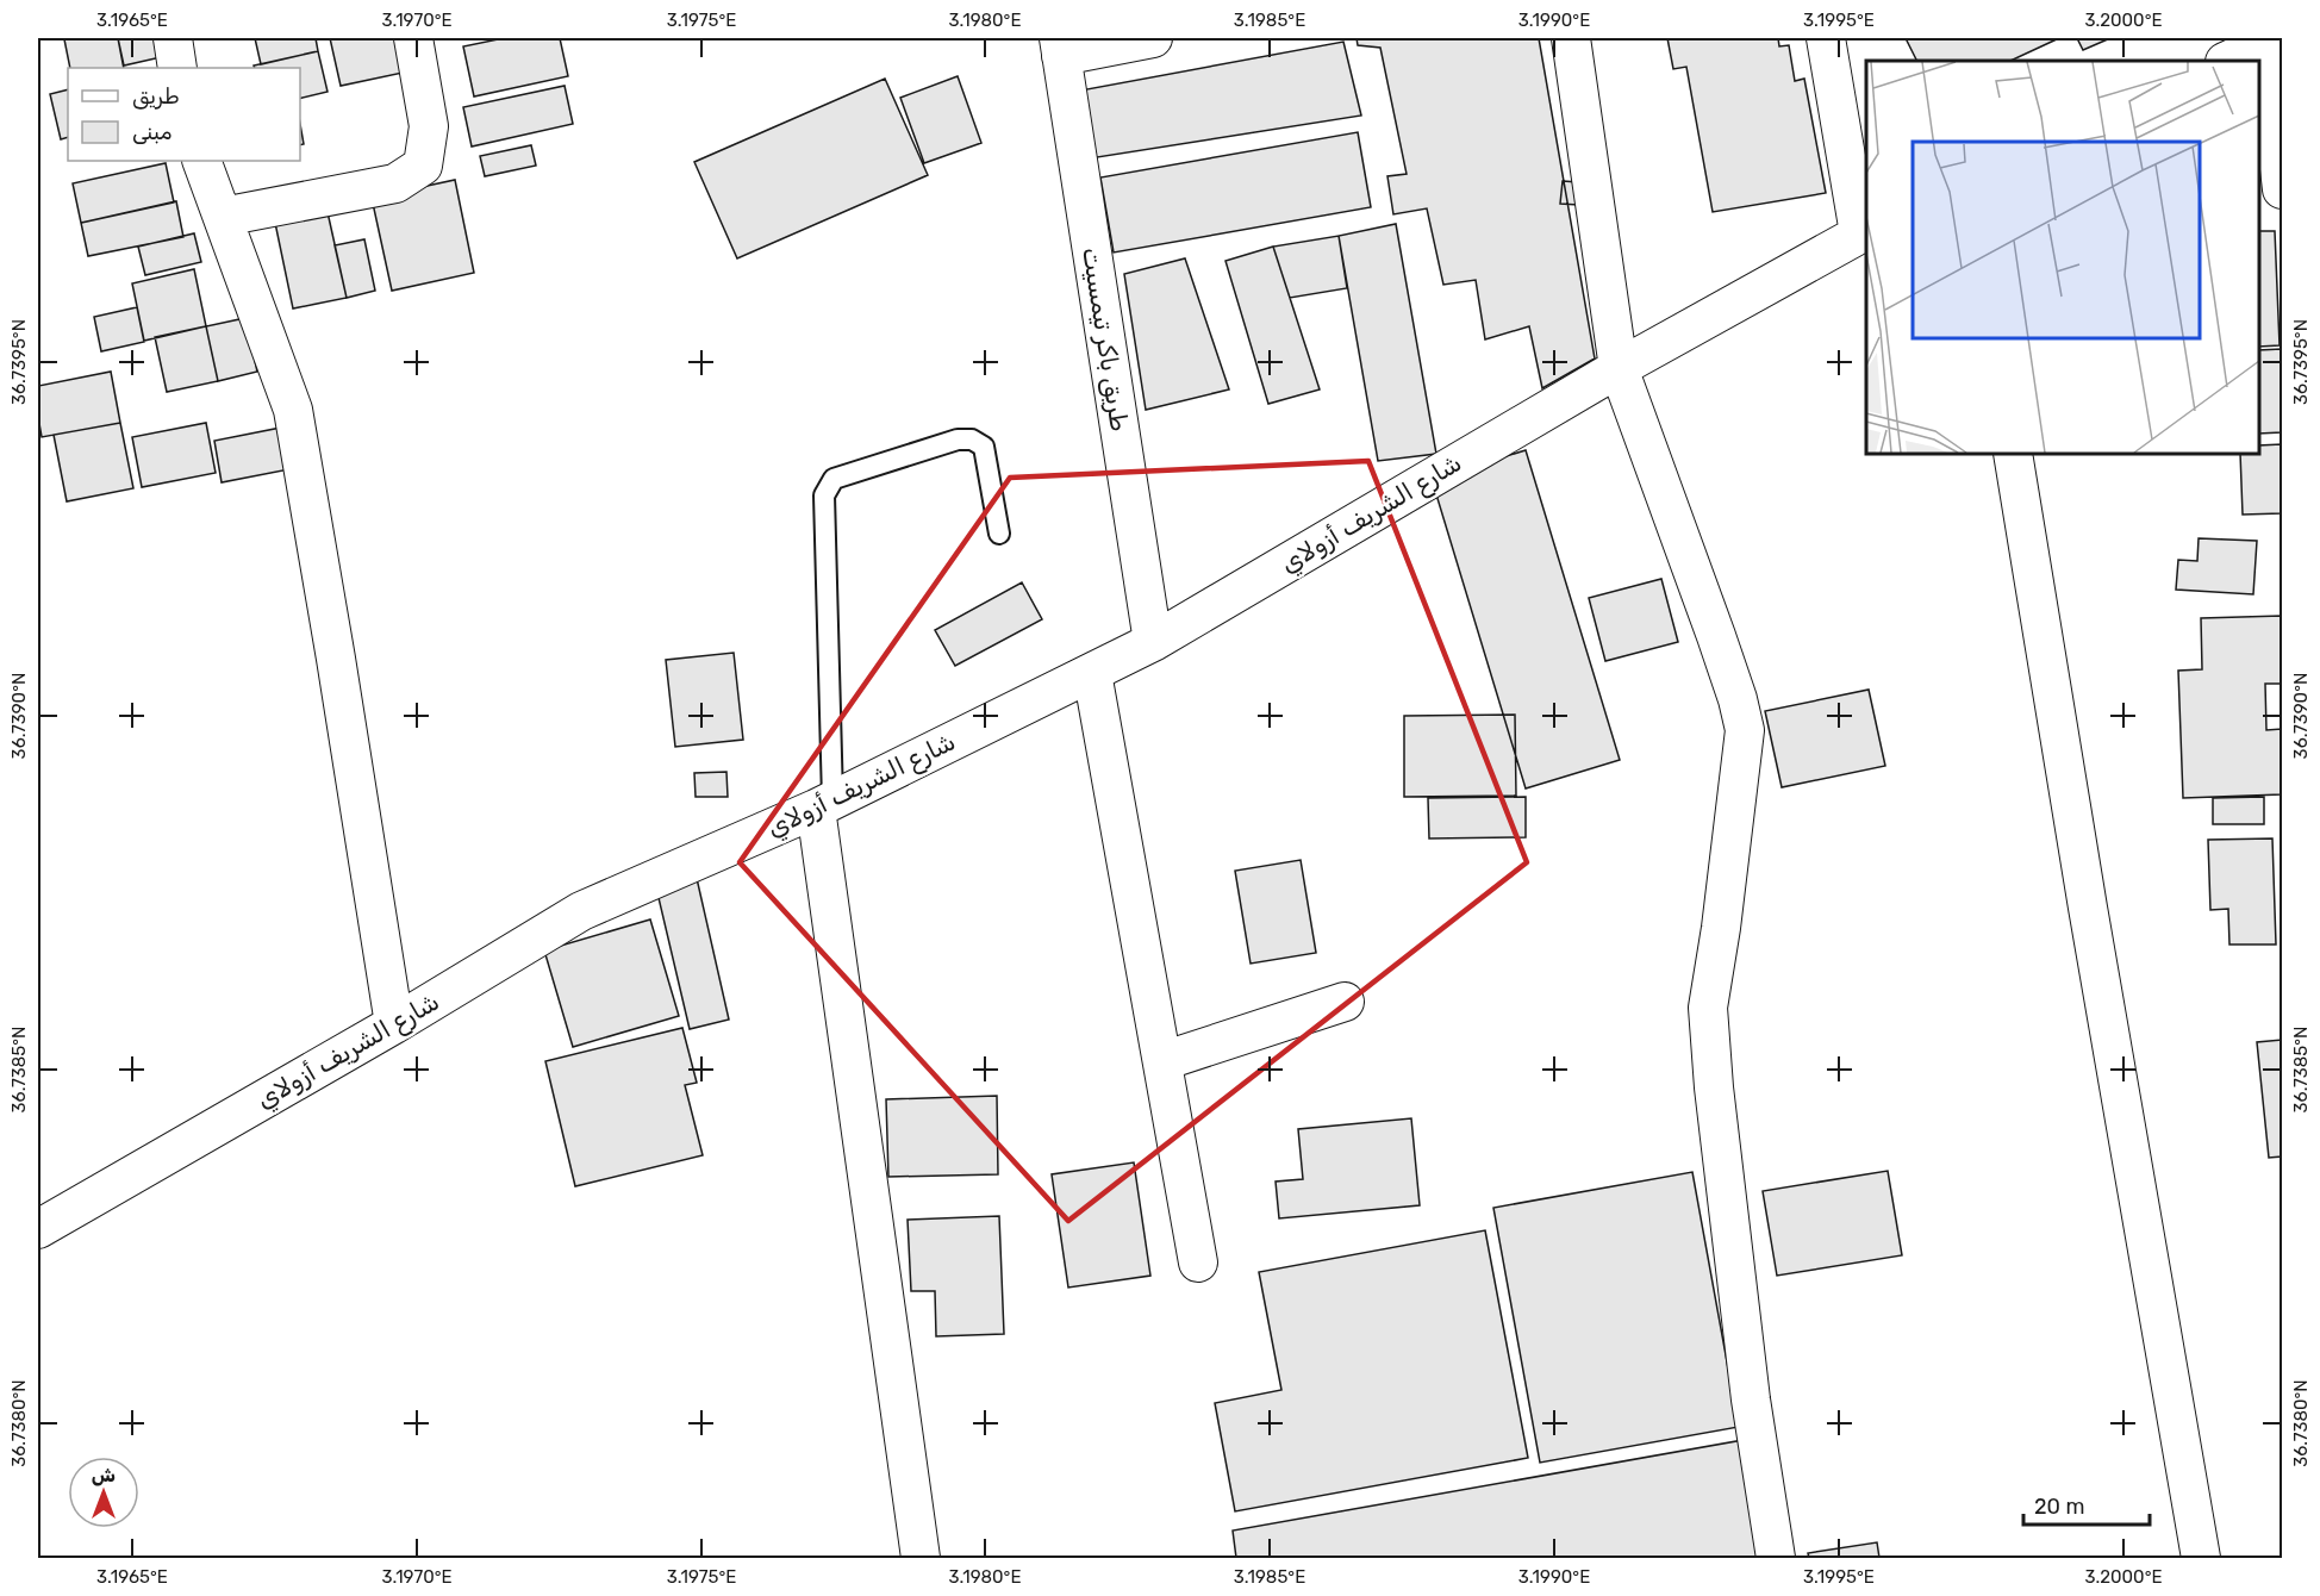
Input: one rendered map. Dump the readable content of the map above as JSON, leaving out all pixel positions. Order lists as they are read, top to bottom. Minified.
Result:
{"streets":{"street":["طريق باكر تيمسيت","شارع الشريف أزولاي"]},"crossings":[["طريق باكر تيمسيت","شارع الشريف أزولاي"]],"legend":["طريق","مبنى"],"scale_bar":"20 m","north":"top","coordinates":["3.1965°E","3.1970°E","3.1975°E","3.1980°E","3.1985°E","3.1990°E","3.1995°E","3.2000°E","36.7395°N","36.7390°N","36.7385°N","36.7380°N"]}
